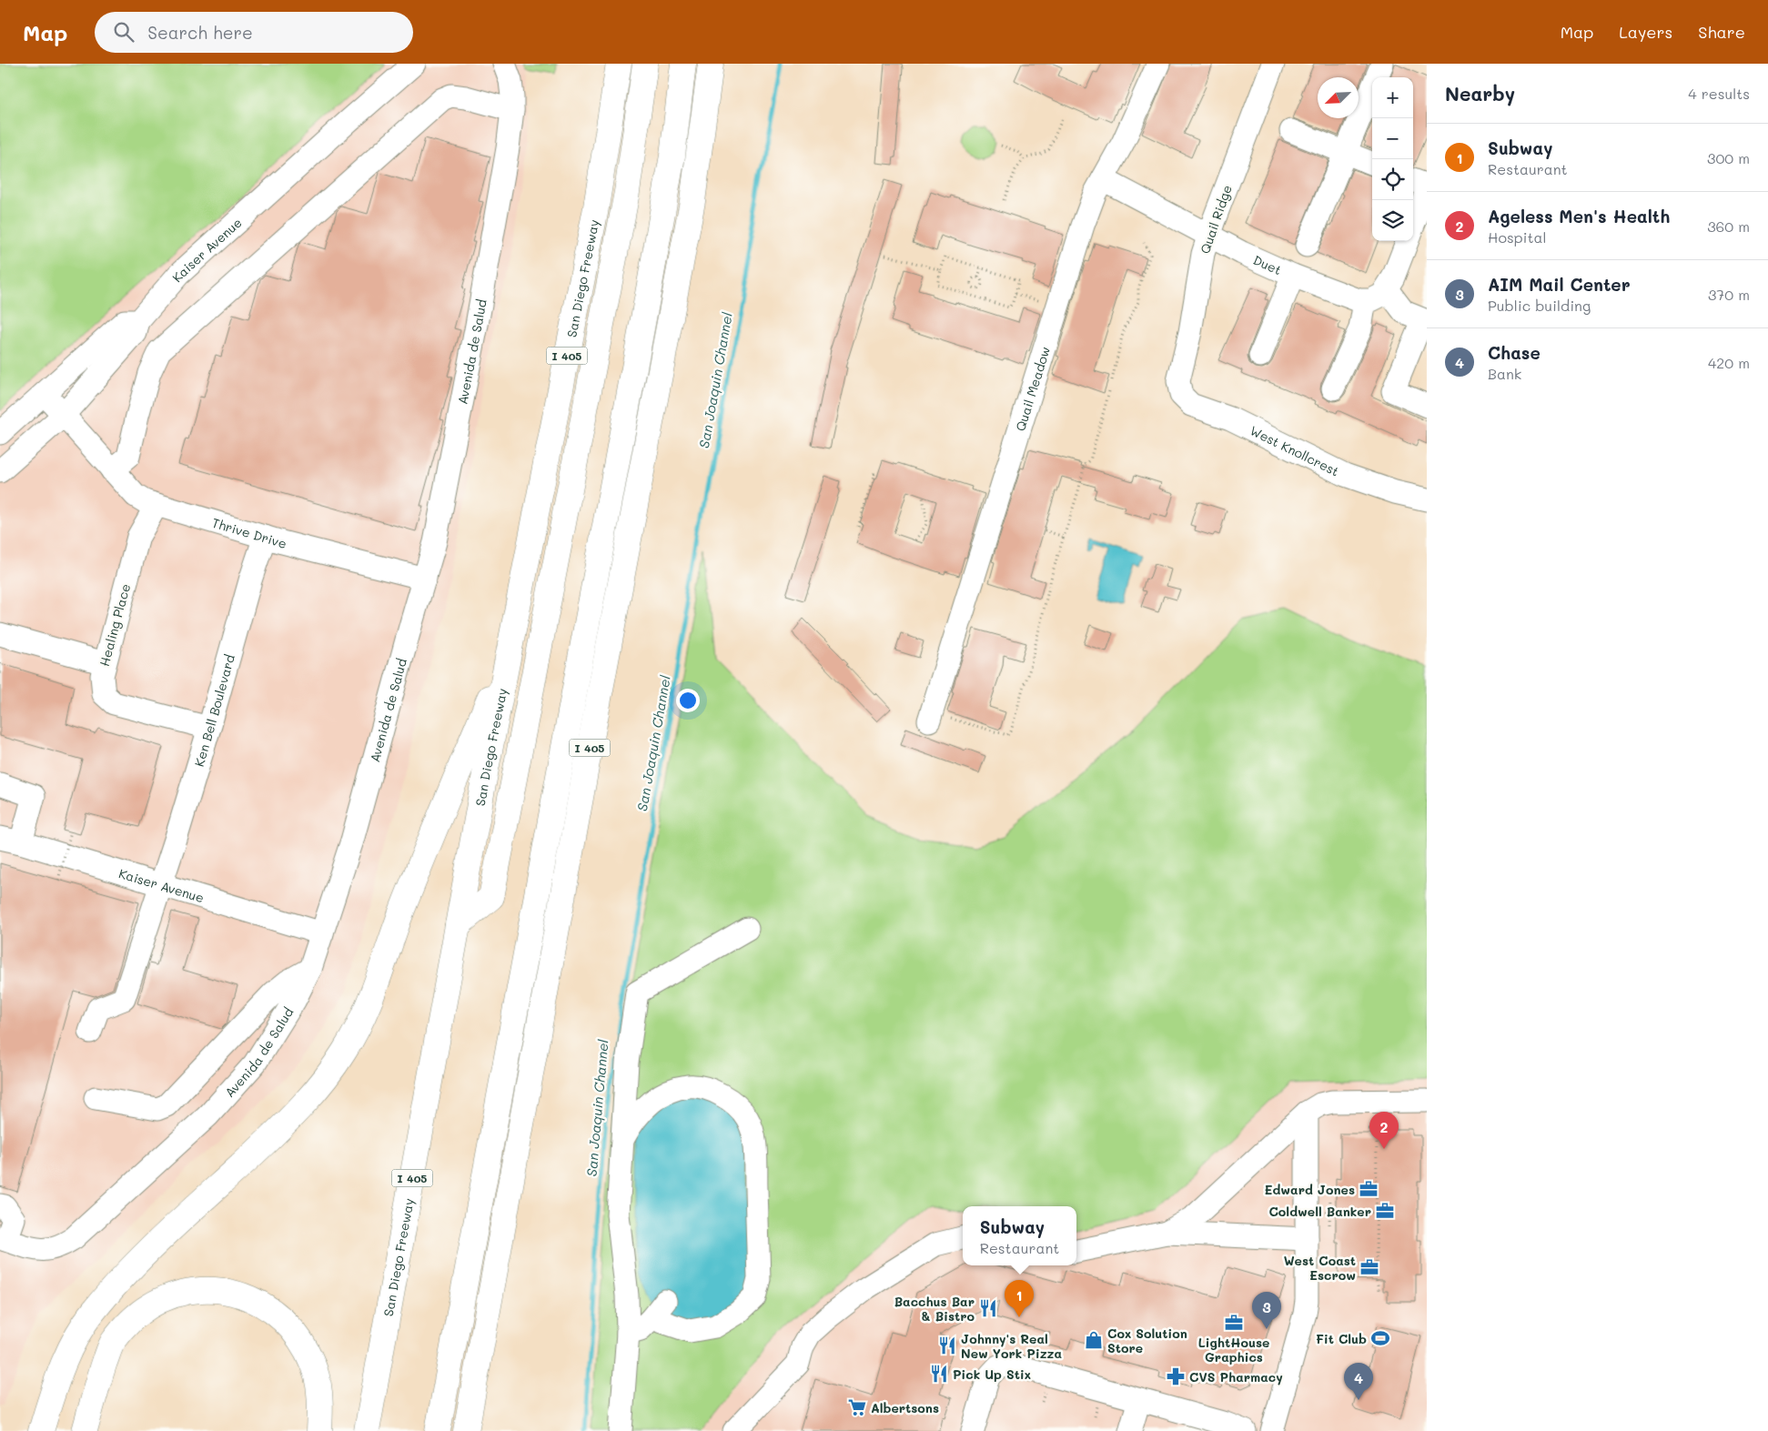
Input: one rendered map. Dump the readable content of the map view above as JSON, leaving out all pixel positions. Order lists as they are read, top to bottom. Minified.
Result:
{"streets":{"highway":["San Diego Freeway","I 405"],"street":["Quail Ridge","Kaiser Avenue","Duet","Avenida de Salud","Quail Meadow","West Knollcrest","Thrive Drive","Healing Place","Ken Bell Boulevard"]},"crossings":[["Quail Ridge","Duet"],["Quail Ridge","West Knollcrest"],["Kaiser Avenue","Avenida de Salud"],["Kaiser Avenue","Thrive Drive"],["Kaiser Avenue","Ken Bell Boulevard"],["Duet","Quail Meadow"],["Avenida de Salud","Thrive Drive"],["Thrive Drive","Healing Place"],["Thrive Drive","Ken Bell Boulevard"],["Healing Place","Ken Bell Boulevard"]],"water":["San Joaquin Channel"],"places":{"office":["Edward Jones","Coldwell Banker","West Coast Escrow","LightHouse Graphics"],"restaurant":["Bacchus Bar & Bistro","Johnny's Real New York Pizza","Pick Up Stix"],"sports":["Fit Club"],"shop":["Cox Solution Store"],"pharmacy":["CVS Pharmacy"],"supermarket":["Albertsons"]},"north":"bottom left","page":{"header":"Map","search":"Search here","nav":["Map","Layers","Share"],"heading":["Nearby","4 results"],"map_buttons":["+","−"],"list":[{"mark":"1","name":"Subway","note":"Restaurant","value":"300 m"},{"mark":"2","name":"Ageless Men's Health","note":"Hospital","value":"360 m"},{"mark":"3","name":"AIM Mail Center","note":"Public building","value":"370 m"},{"mark":"4","name":"Chase","note":"Bank","value":"420 m"}],"pins":["2","1","3","4"],"popup":["Subway","Restaurant"]}}
